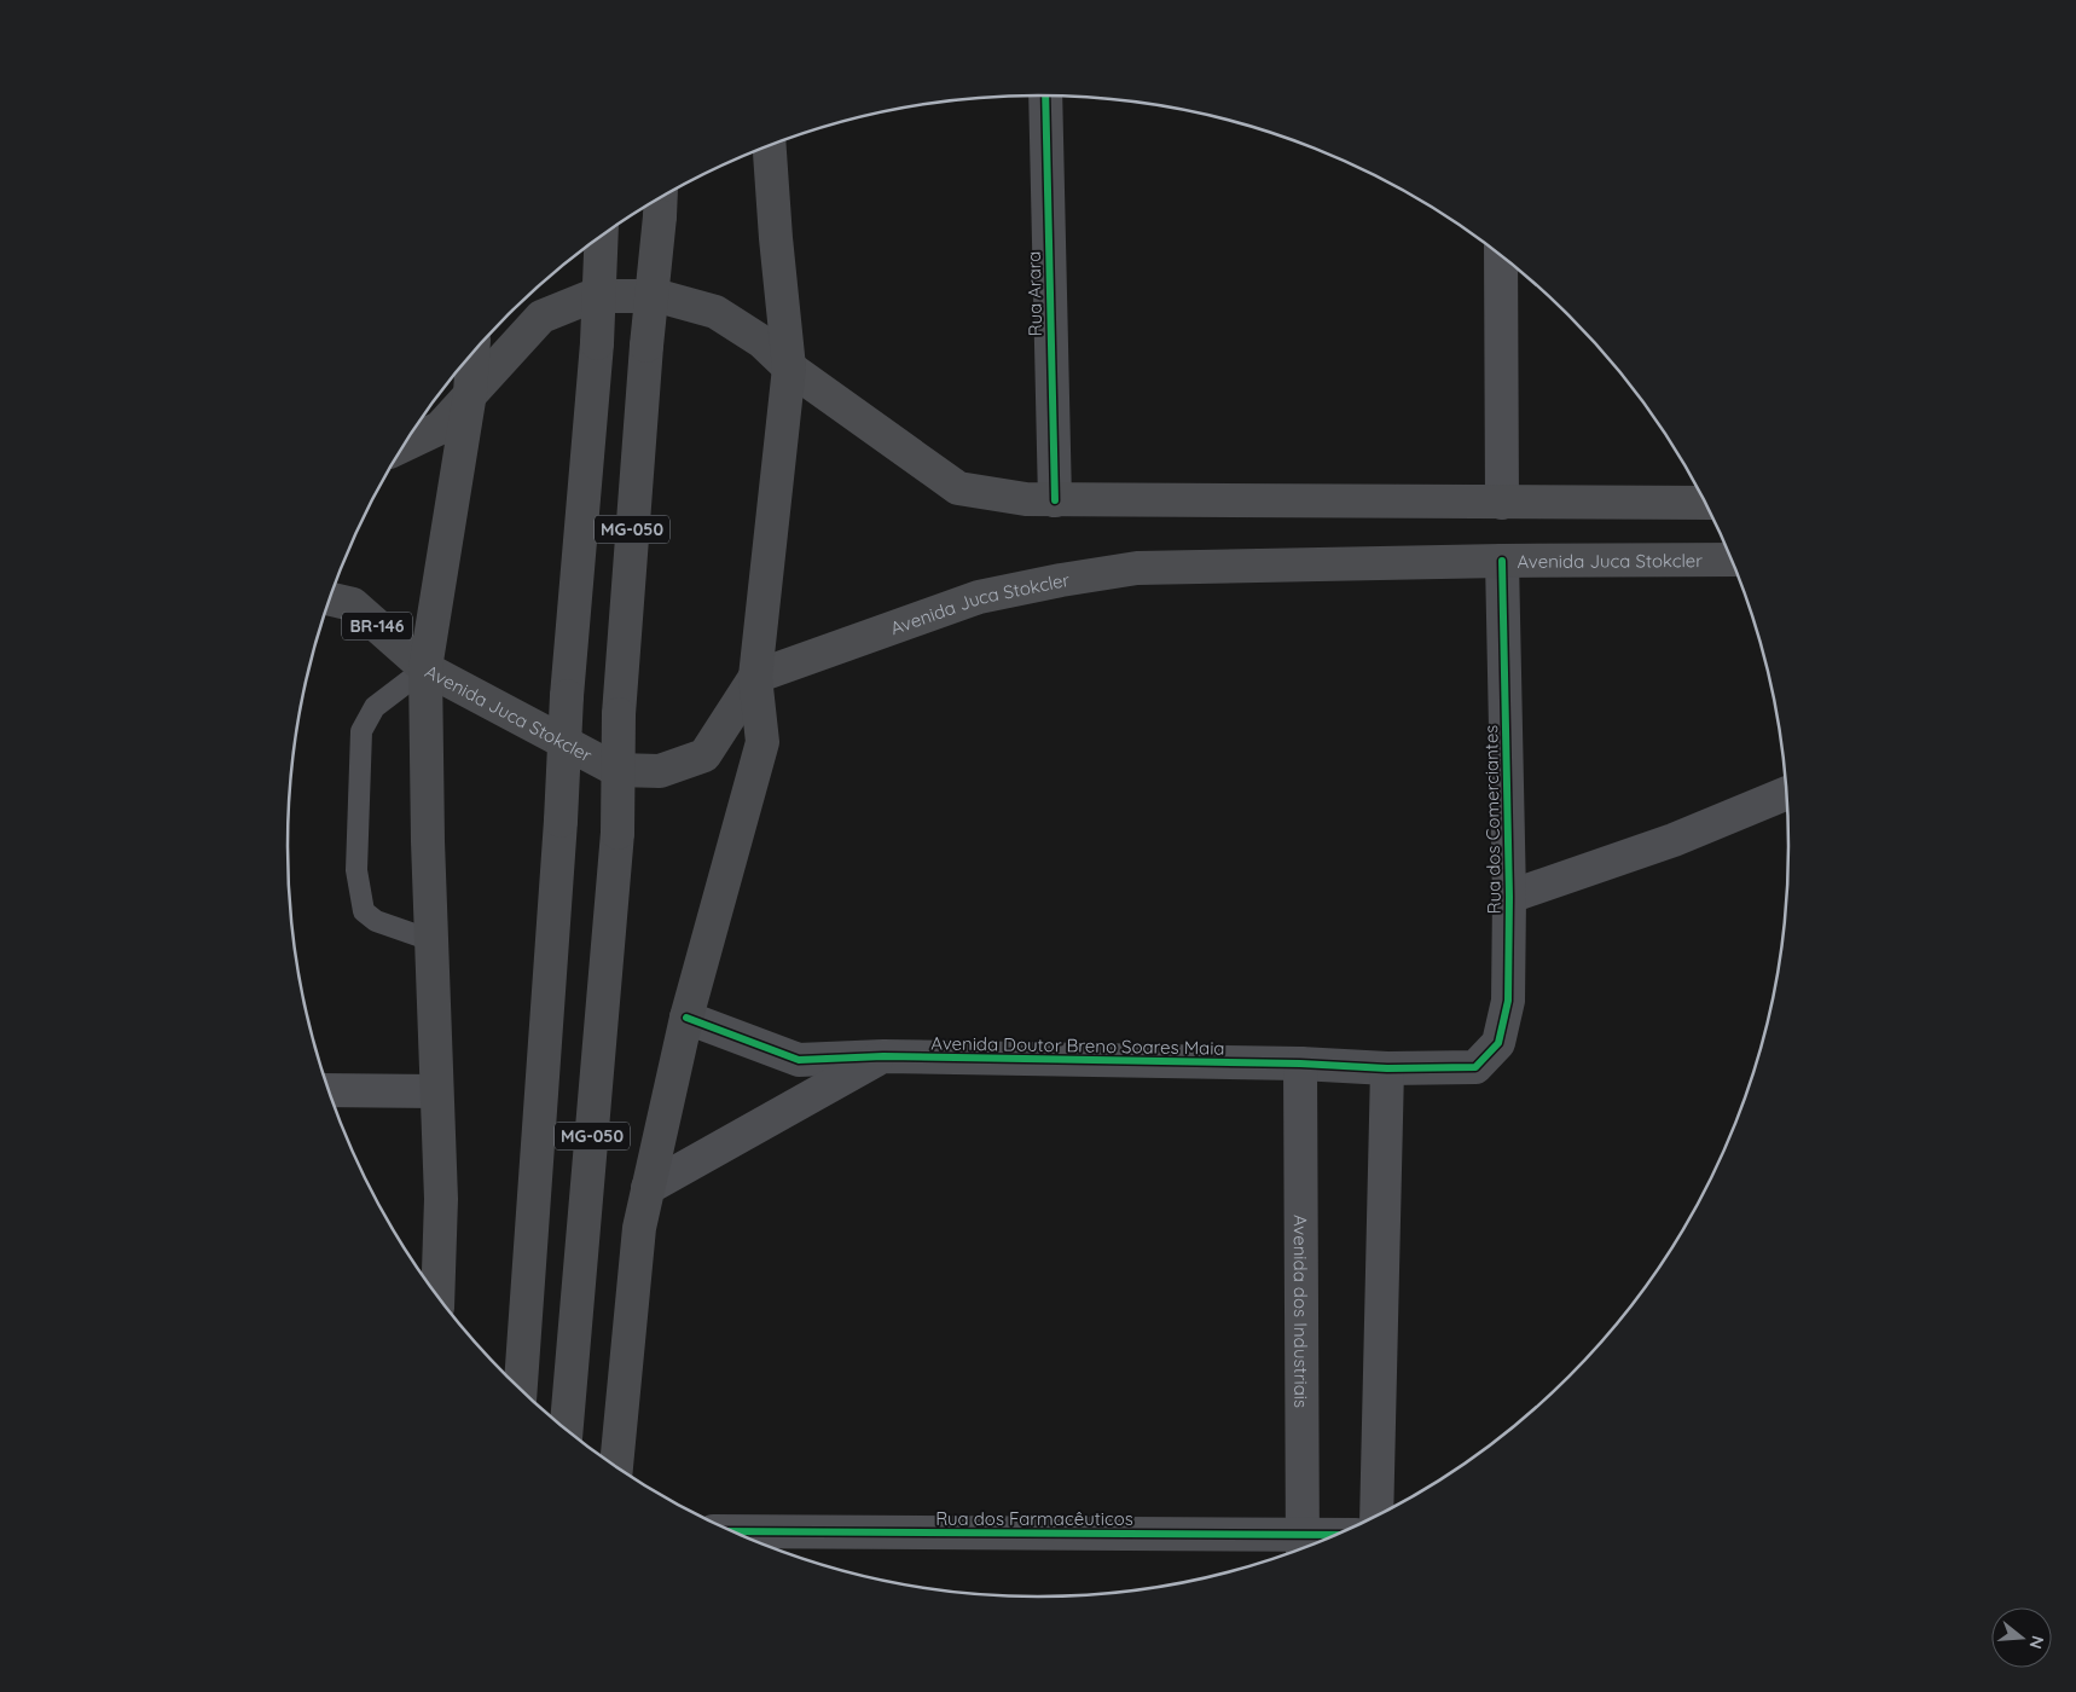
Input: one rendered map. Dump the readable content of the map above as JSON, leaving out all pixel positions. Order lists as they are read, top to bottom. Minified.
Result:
{"streets":{"main road":["MG-050","Avenida Juca Stokcler","BR-146"],"street":["Rua Arara","Rua dos Comerciantes","Avenida Doutor Breno Soares Maia","Avenida dos Industriais","Rua dos Farmacêuticos"]},"crossings":[["Avenida Juca Stokcler","Rua dos Comerciantes"],["Rua dos Comerciantes","Avenida Doutor Breno Soares Maia"],["Avenida Doutor Breno Soares Maia","Avenida dos Industriais"],["Avenida dos Industriais","Rua dos Farmacêuticos"]],"north":"right"}
